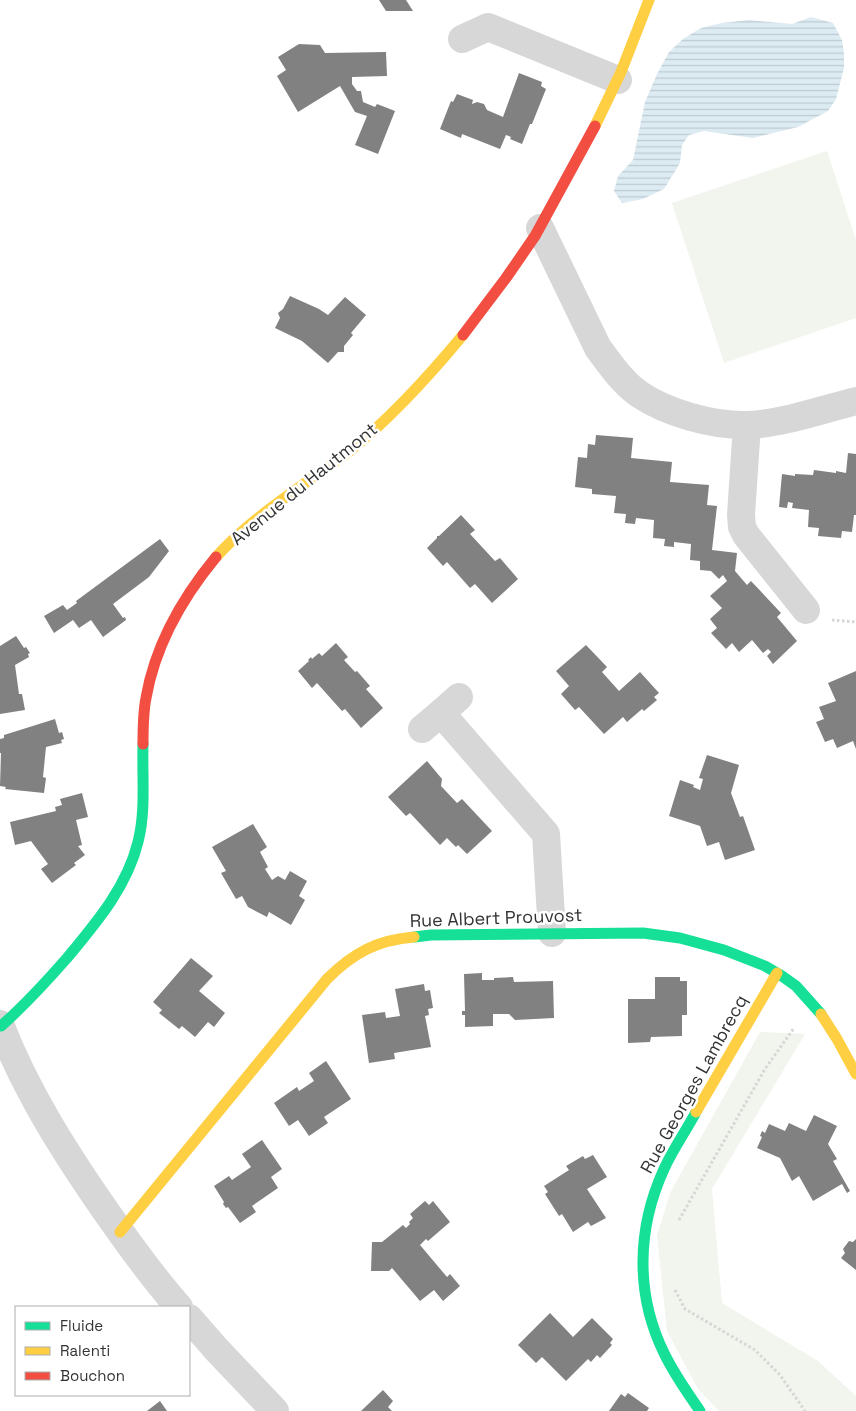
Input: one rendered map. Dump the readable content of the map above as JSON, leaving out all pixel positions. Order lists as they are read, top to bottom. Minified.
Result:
{"streets":{"street":["Avenue du Hautmont","Rue Albert Prouvost","Rue Georges Lambrecq"]},"crossings":[["Rue Albert Prouvost","Rue Georges Lambrecq"]],"legend":["Fluide","Ralenti","Bouchon"]}
